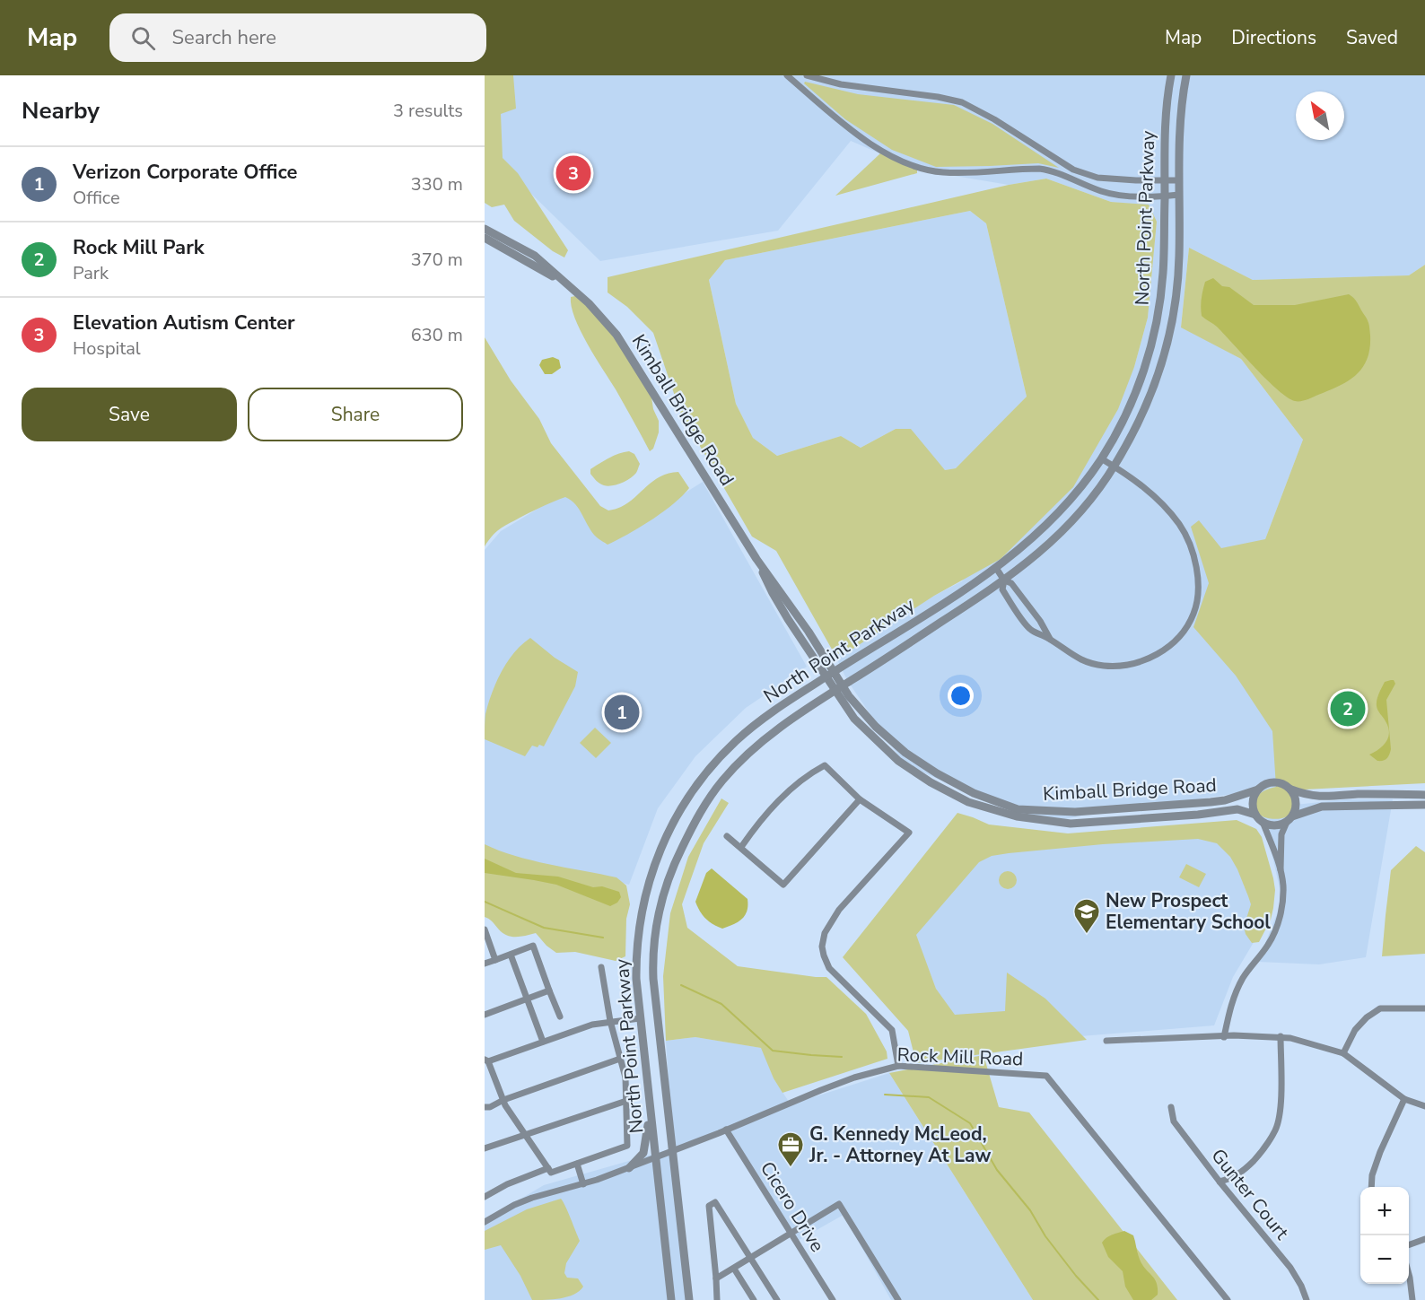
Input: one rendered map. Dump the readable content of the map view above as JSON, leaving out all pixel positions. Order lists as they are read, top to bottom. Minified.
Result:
{"streets":{"street":["North Point Parkway","Kimball Bridge Road","Rock Mill Road","Gunter Court","Cicero Drive"]},"crossings":[["North Point Parkway","Kimball Bridge Road"],["North Point Parkway","Rock Mill Road"],["Rock Mill Road","Cicero Drive"]],"places":{"school or university":["New Prospect Elementary School"],"office":["G. Kennedy McLeod, Jr. - Attorney At Law"]},"north":"top left","page":{"header":"Map","search":"Search here","nav":["Map","Directions","Saved"],"heading":["Nearby","3 results"],"list":[{"mark":"1","name":"Verizon Corporate Office","note":"Office","value":"330 m"},{"mark":"2","name":"Rock Mill Park","note":"Park","value":"370 m"},{"mark":"3","name":"Elevation Autism Center","note":"Hospital","value":"630 m"}],"pins":["3","2","1"],"buttons":["Save","Share"],"map_buttons":["+","−"]}}
